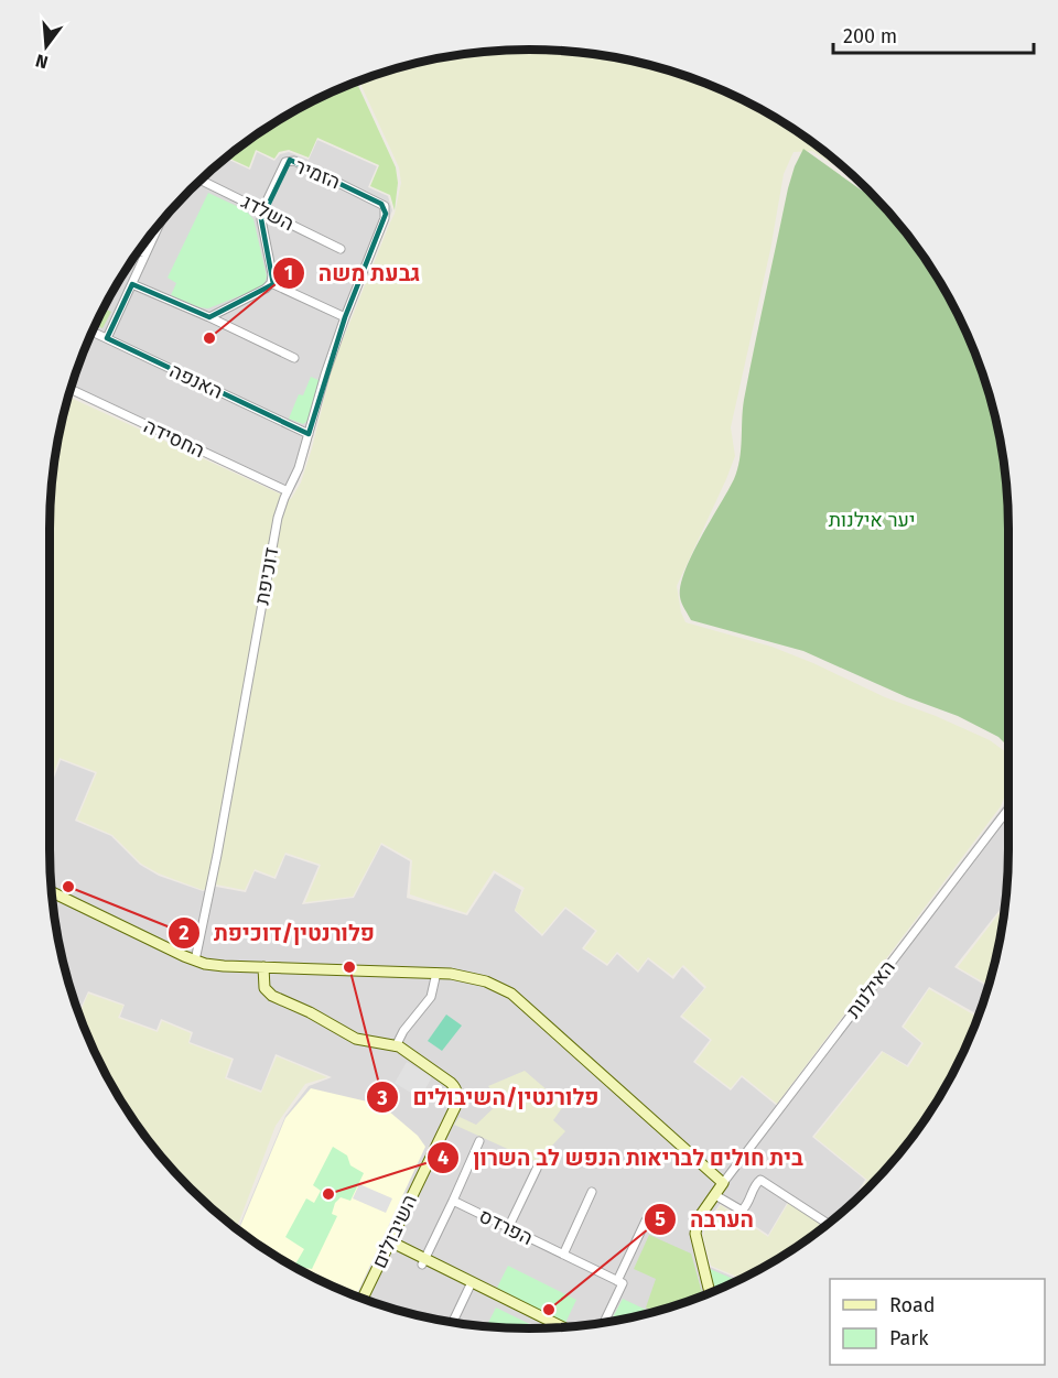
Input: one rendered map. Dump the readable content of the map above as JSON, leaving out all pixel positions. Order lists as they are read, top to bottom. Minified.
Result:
{"streets":{"street":["הזמיר","השלדג","האנפה","החסידה","דוכיפת","האילנות","הפרדס","השיבולים"]},"crossings":[["הזמיר","השלדג"],["הזמיר","דוכיפת"],["האנפה","דוכיפת"],["החסידה","דוכיפת"]],"parks":["יער אילנות"],"places":["גבעת משה","פלורנטין/דוכיפת","פלורנטין/השיבולים","בית חולים לבריאות הנפש לב השרון","הערבה"],"legend":["Road","Park"],"scale_bar":"200 m","north":"bottom"}
